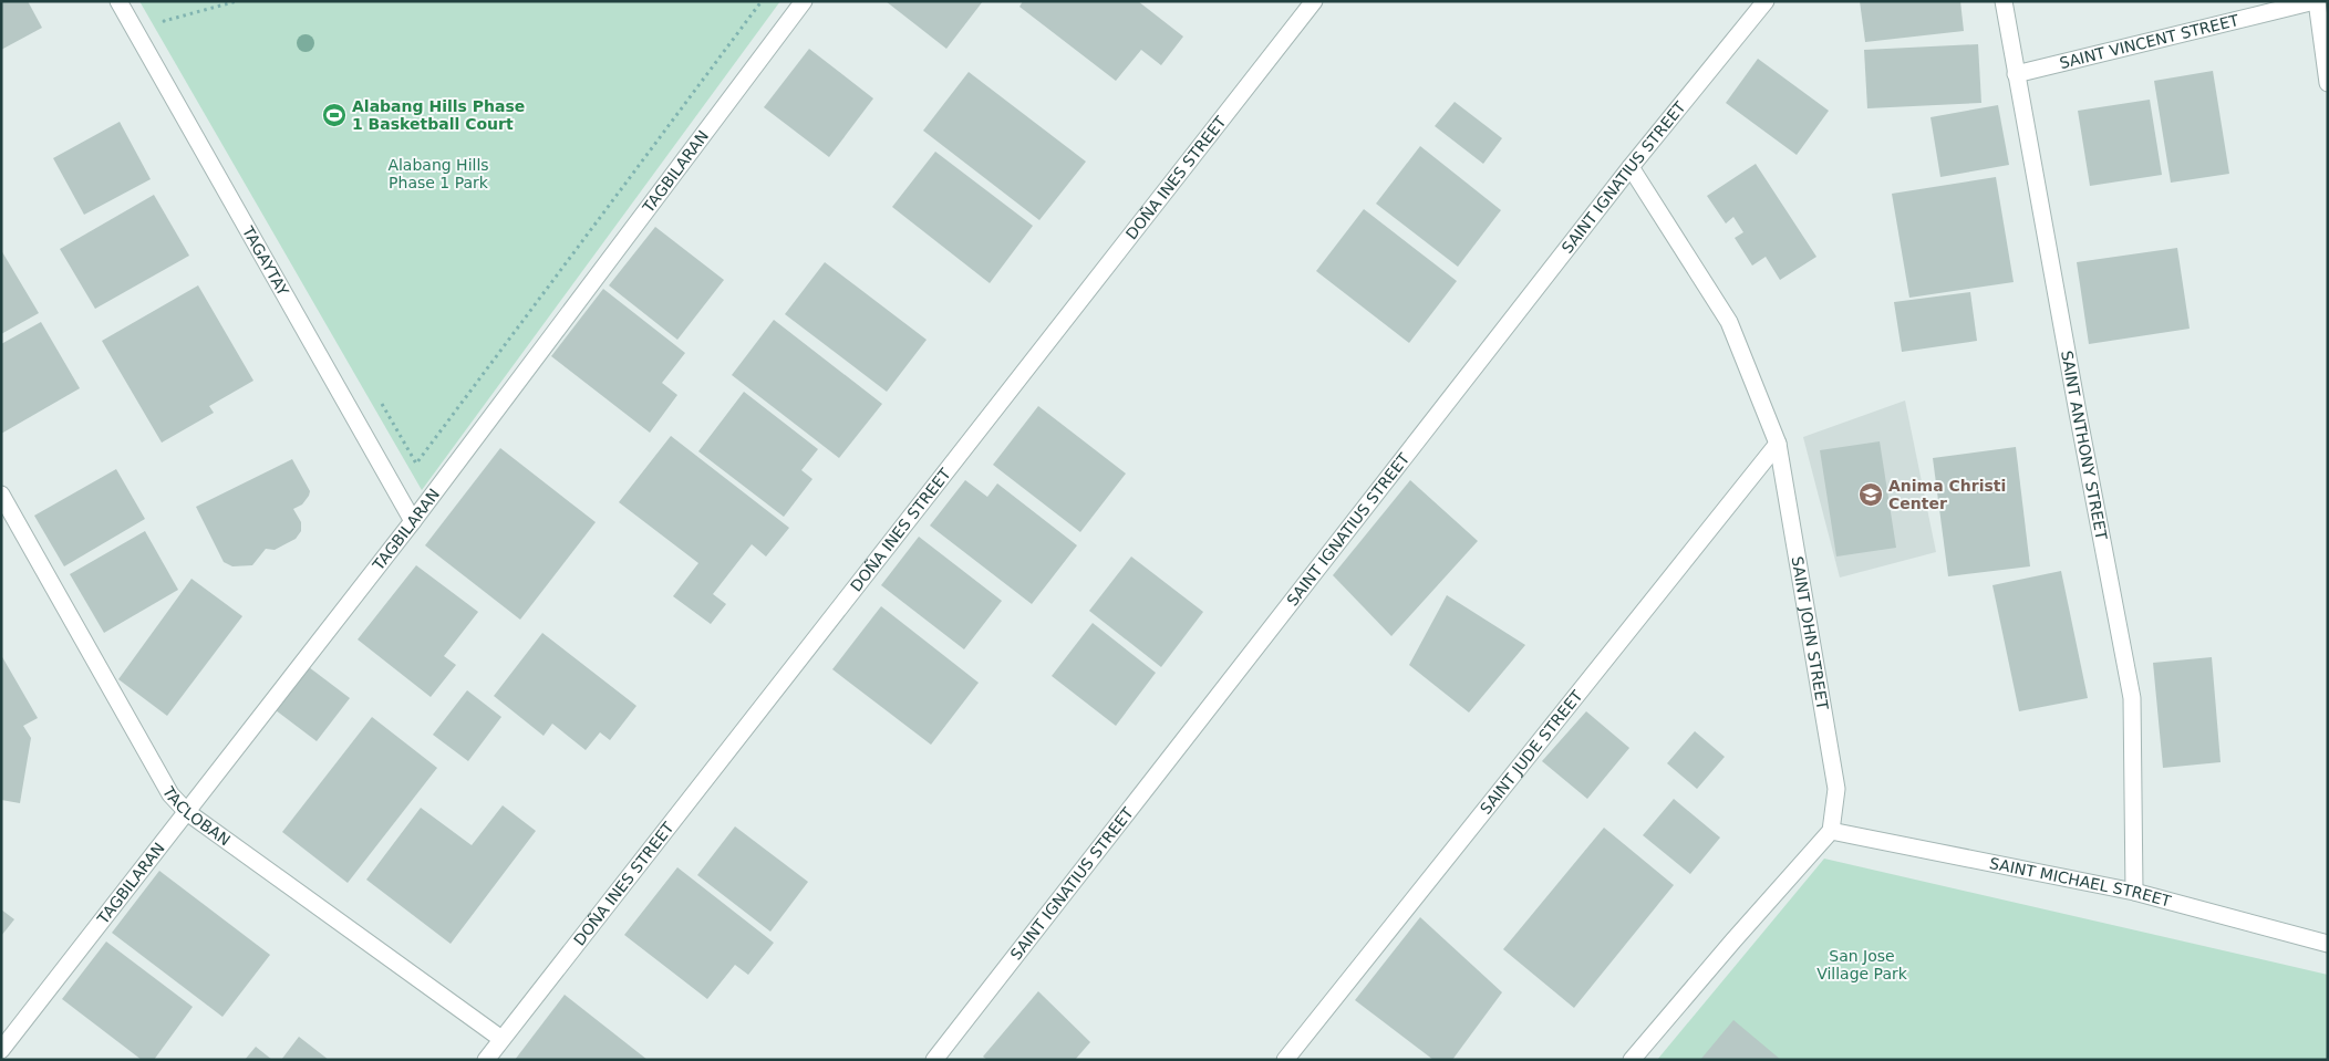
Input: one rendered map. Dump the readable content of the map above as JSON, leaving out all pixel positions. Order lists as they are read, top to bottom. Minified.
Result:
{"streets":{"street":["SAINT VINCENT STREET","TAGBILARAN","SAINT IGNATIUS STREET","DOÑA INES STREET","TAGAYTAY","SAINT ANTHONY STREET","SAINT JOHN STREET","SAINT JUDE STREET","TACLOBAN","SAINT MICHAEL STREET"]},"crossings":[["SAINT VINCENT STREET","SAINT ANTHONY STREET"],["TAGBILARAN","TAGAYTAY"],["TAGBILARAN","TACLOBAN"],["SAINT IGNATIUS STREET","SAINT JOHN STREET"],["DOÑA INES STREET","TACLOBAN"],["SAINT ANTHONY STREET","SAINT MICHAEL STREET"],["SAINT JOHN STREET","SAINT JUDE STREET"],["SAINT JOHN STREET","SAINT MICHAEL STREET"]],"parks":["Alabang Hills Phase 1 Park","San Jose Village Park"],"places":{"sports":["Alabang Hills Phase 1 Basketball Court"],"school or university":["Anima Christi Center"]}}
